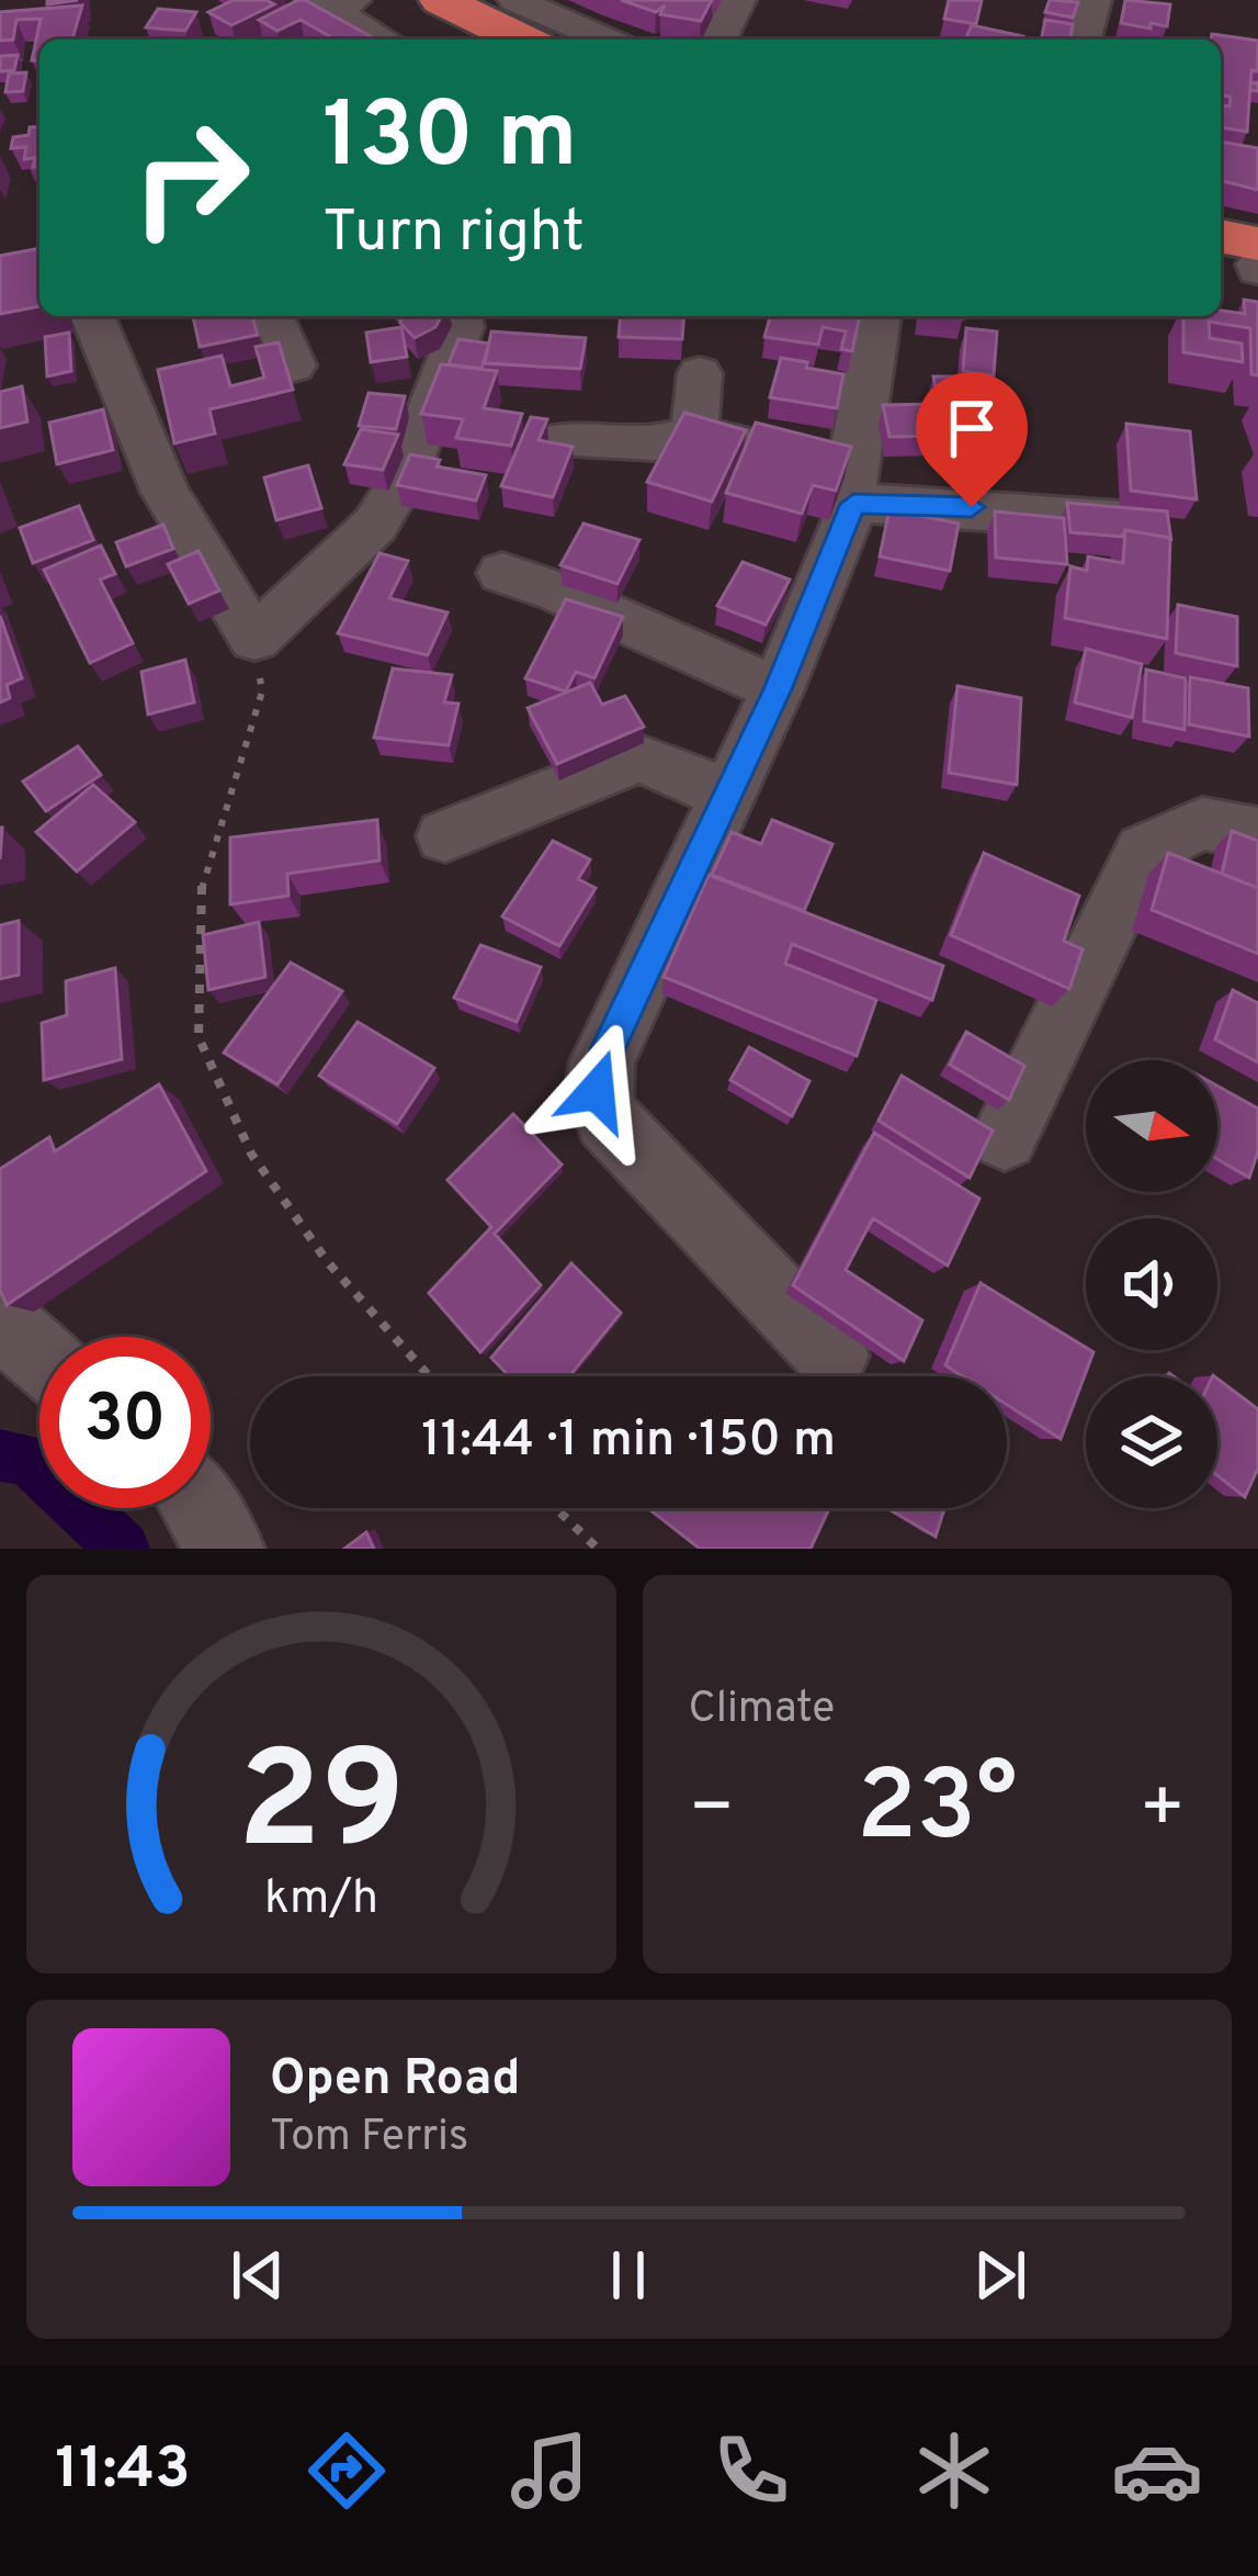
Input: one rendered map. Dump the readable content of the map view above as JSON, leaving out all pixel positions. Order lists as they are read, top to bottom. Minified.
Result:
{"north":"right","page":{"turn":["130 m","Turn right"],"limit":"30","trip":"11:44 · 1 min · 150 m","tile":"Climate","heat":["−","23°","+"],"song":["Open Road","Tom Ferris"],"tabs":"11:43","gauge":["29","km/h"]}}
